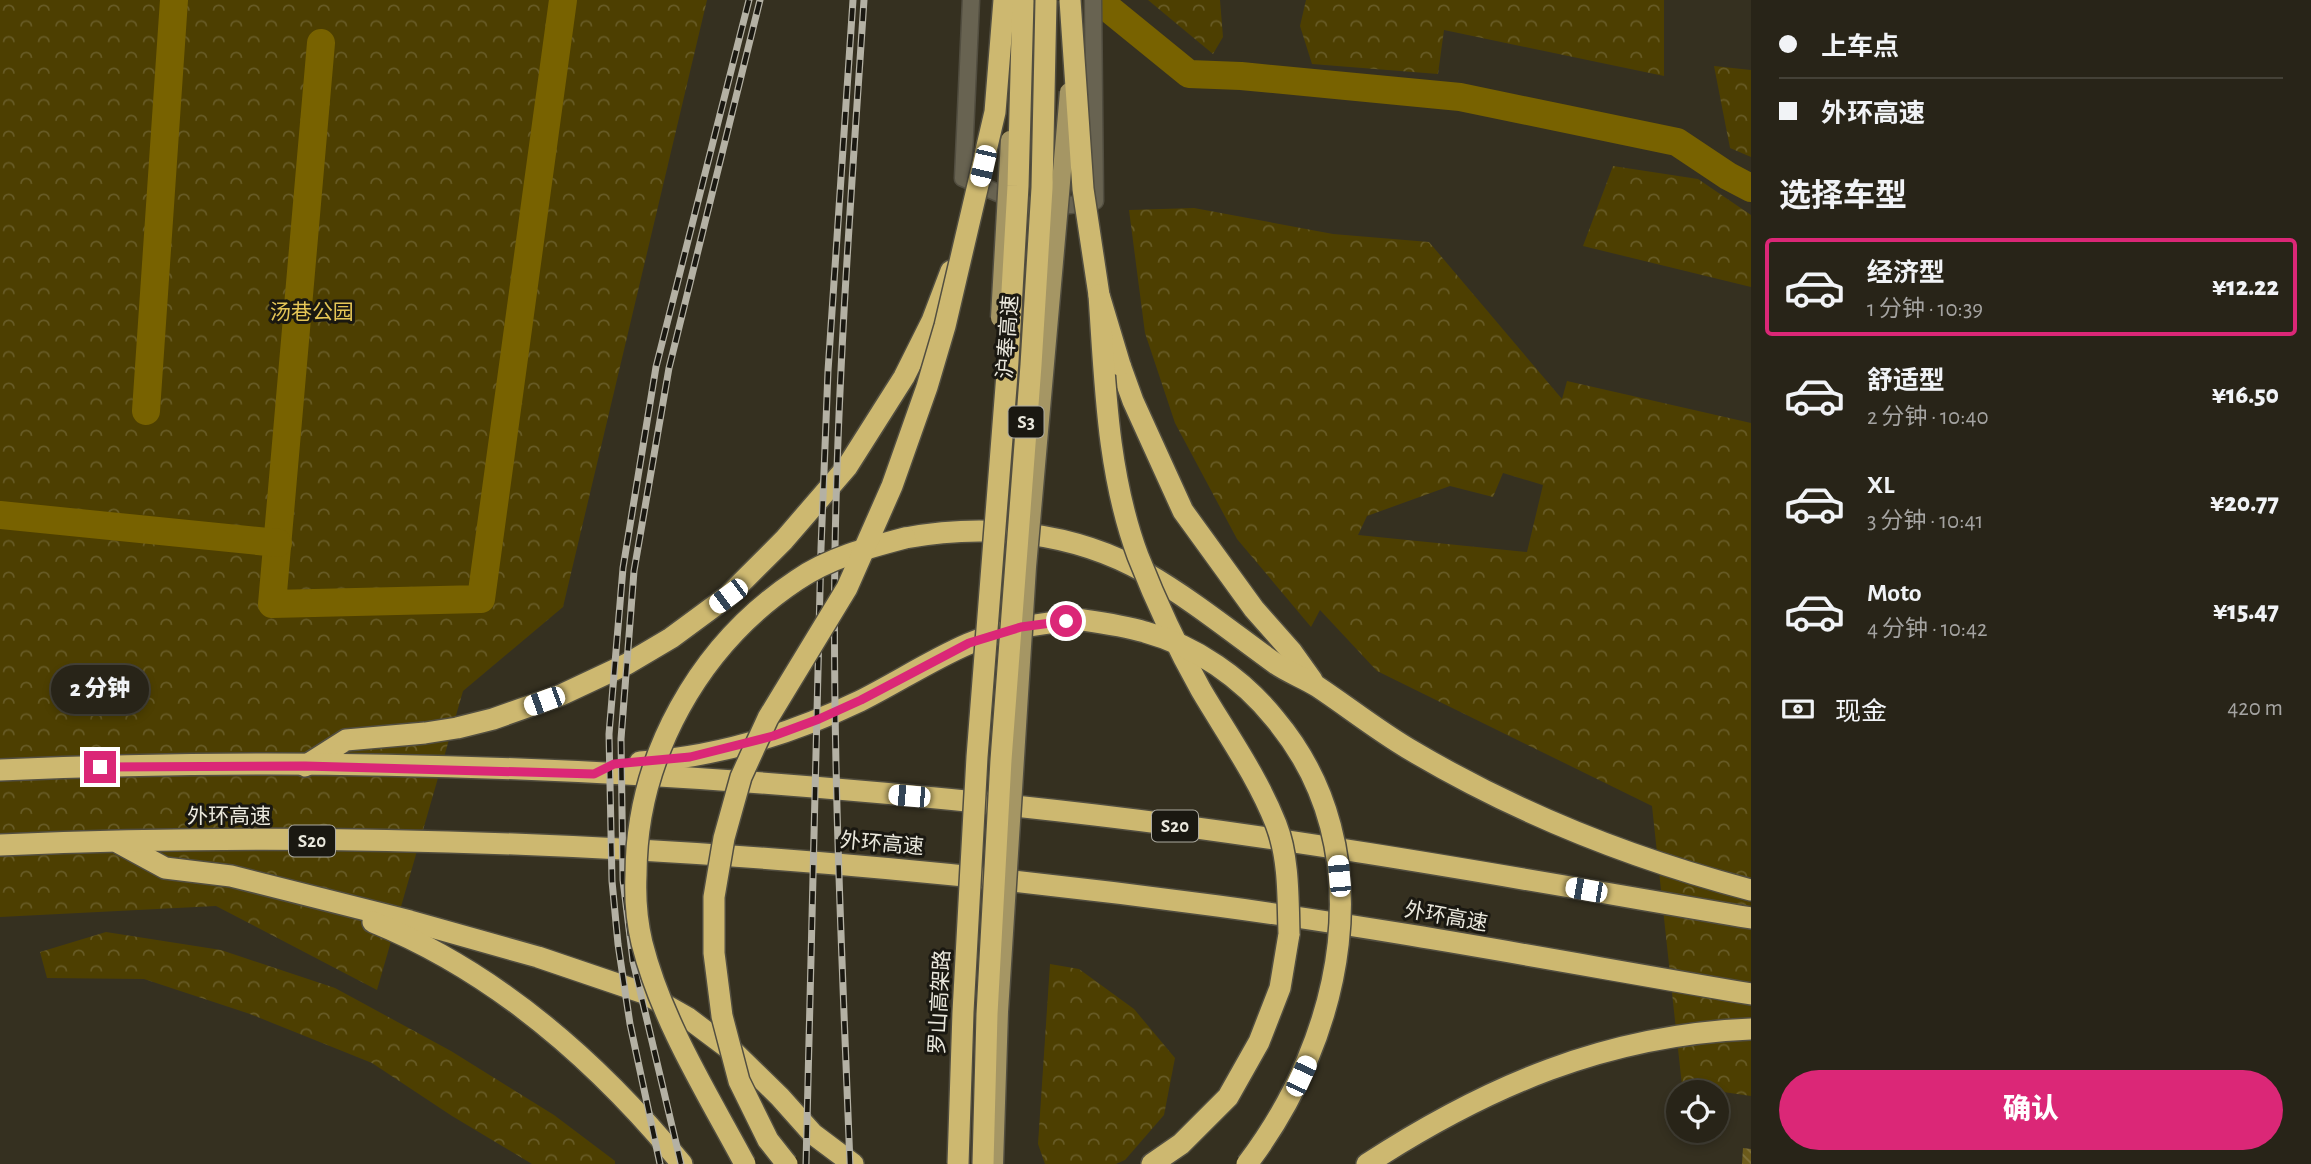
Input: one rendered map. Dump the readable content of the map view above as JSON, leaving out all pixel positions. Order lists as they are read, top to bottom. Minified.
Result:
{"streets":{"highway":["沪奉高速","S3","外环高速","S20","罗山高架路"]},"crossings":[["沪奉高速","罗山高架路"]],"parks":["汤巷公园"],"page":{"banner":["上车点","外环高速"],"heading":"选择车型","list":[{"name":"经济型","note":"1 分钟 · 10:39","value":"¥12.22"},{"name":"舒适型","note":"2 分钟 · 10:40","value":"¥16.50"},{"name":"XL","note":"3 分钟 · 10:41","value":"¥20.77"},{"name":"Moto","note":"4 分钟 · 10:42","value":"¥15.47"}],"bubble":"2 分钟","pay":["现金","420 m"],"buttons":"确认"}}
